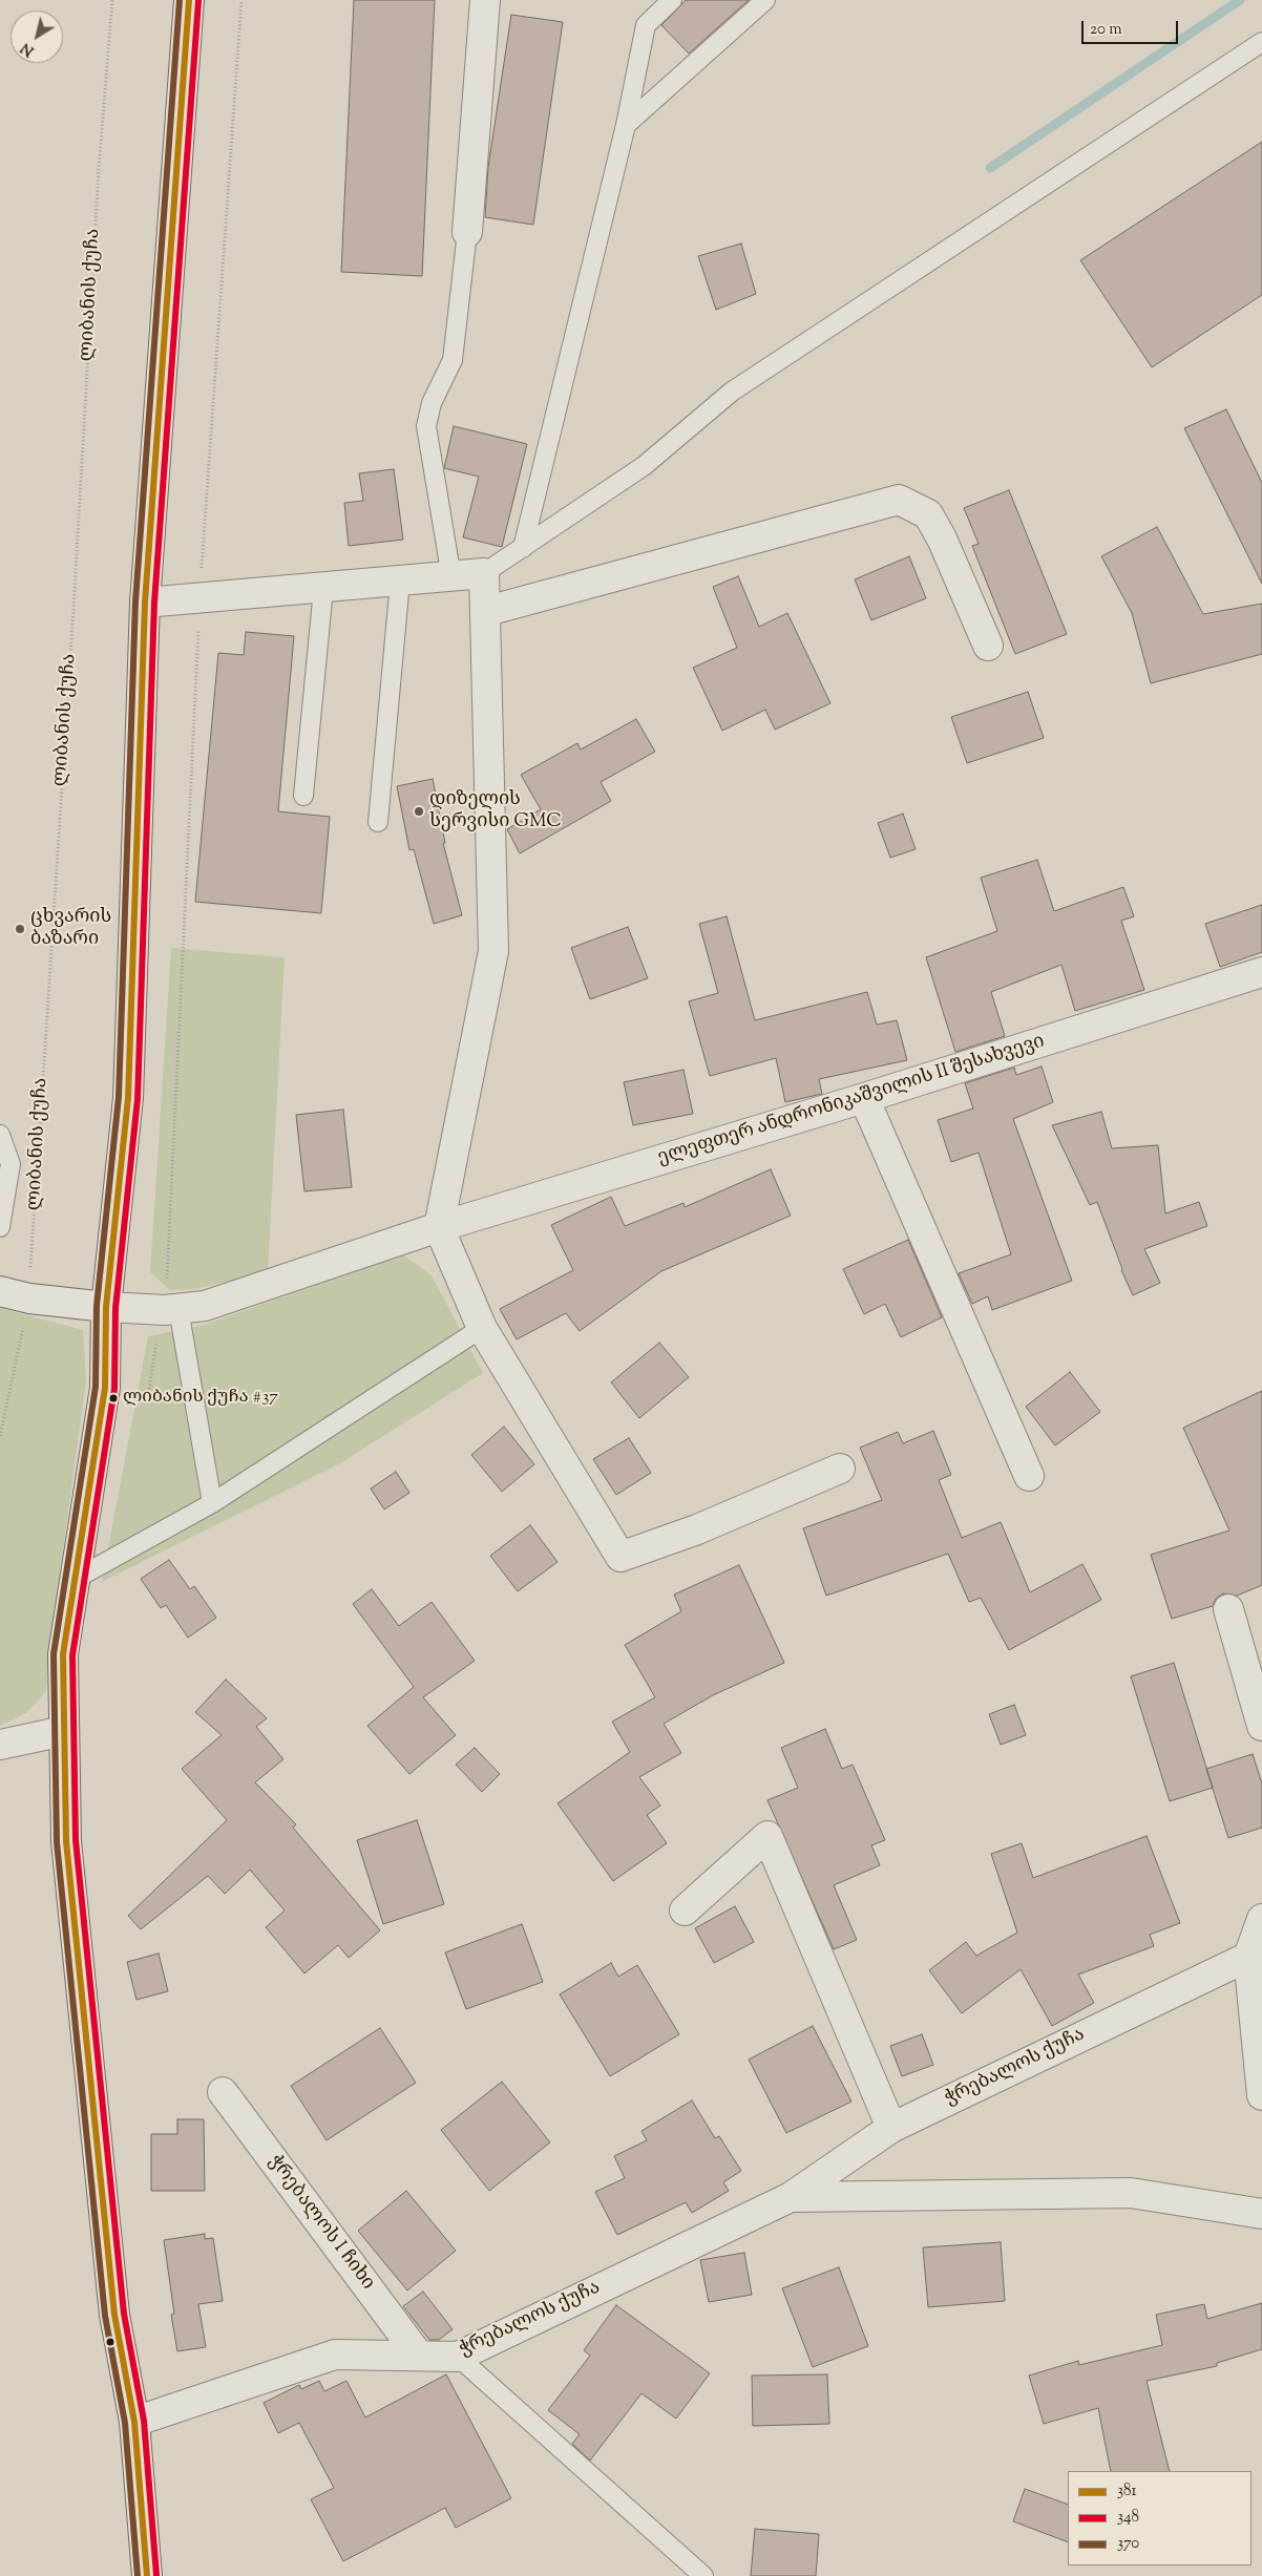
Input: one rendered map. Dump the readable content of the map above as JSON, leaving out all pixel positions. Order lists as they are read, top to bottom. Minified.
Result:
{"streets":{"street":["ელეფთერ ანდრონიკაშვილის II შესახვევი","ჭრებალოს ქუჩა","ჭრებალოს I ჩიხი"],"path":["ლიბანის ქუჩა"]},"crossings":[["ლიბანის ქუჩა","ელეფთერ ანდრონიკაშვილის II შესახვევი"],["ჭრებალოს ქუჩა","ჭრებალოს I ჩიხი"]],"places":["დიზელის სერვისი GMC","ცხვარის ბაზარი","ლიბანის ქუჩა #37"],"lines":["transit line 381","transit line 370","transit line 348"],"legend":["381","348","370"],"scale_bar":"20 m","north":"bottom left"}
